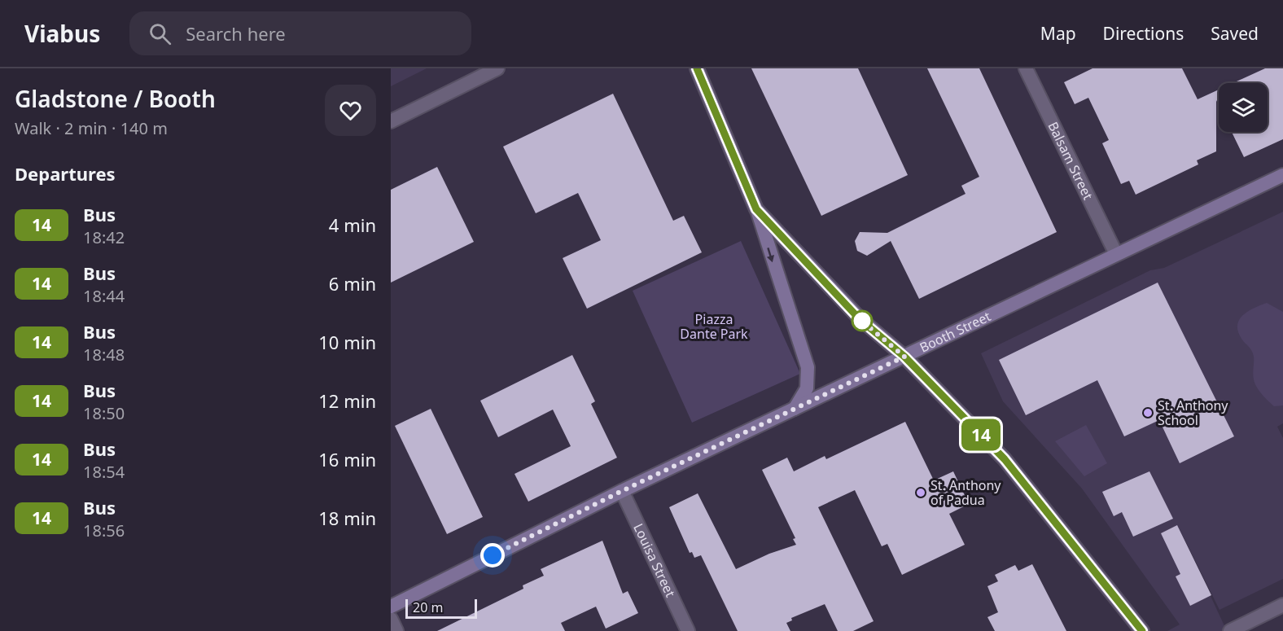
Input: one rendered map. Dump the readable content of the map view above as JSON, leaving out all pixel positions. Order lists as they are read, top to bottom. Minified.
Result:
{"streets":{"main road":["Booth Street"],"street":["Balsam Street","Louisa Street"]},"crossings":[["Balsam Street","Booth Street"],["Booth Street","Louisa Street"]],"parks":["Piazza Dante Park"],"places":["St. Anthony School","St. Anthony of Padua"],"lines":["bus line 14"],"scale_bar":"20 m","page":{"header":"Viabus","search":"Search here","nav":["Map","Directions","Saved"],"heading":[["Gladstone / Booth","Walk · 2 min · 140 m"],"Departures"],"on_map":"14","list":[{"mark":"14","name":"Bus","note":"18:42","value":"4 min"},{"mark":"14","name":"Bus","note":"18:44","value":"6 min"},{"mark":"14","name":"Bus","note":"18:48","value":"10 min"},{"mark":"14","name":"Bus","note":"18:50","value":"12 min"},{"mark":"14","name":"Bus","note":"18:54","value":"16 min"},{"mark":"14","name":"Bus","note":"18:56","value":"18 min"}],"scale":"20 m"}}
